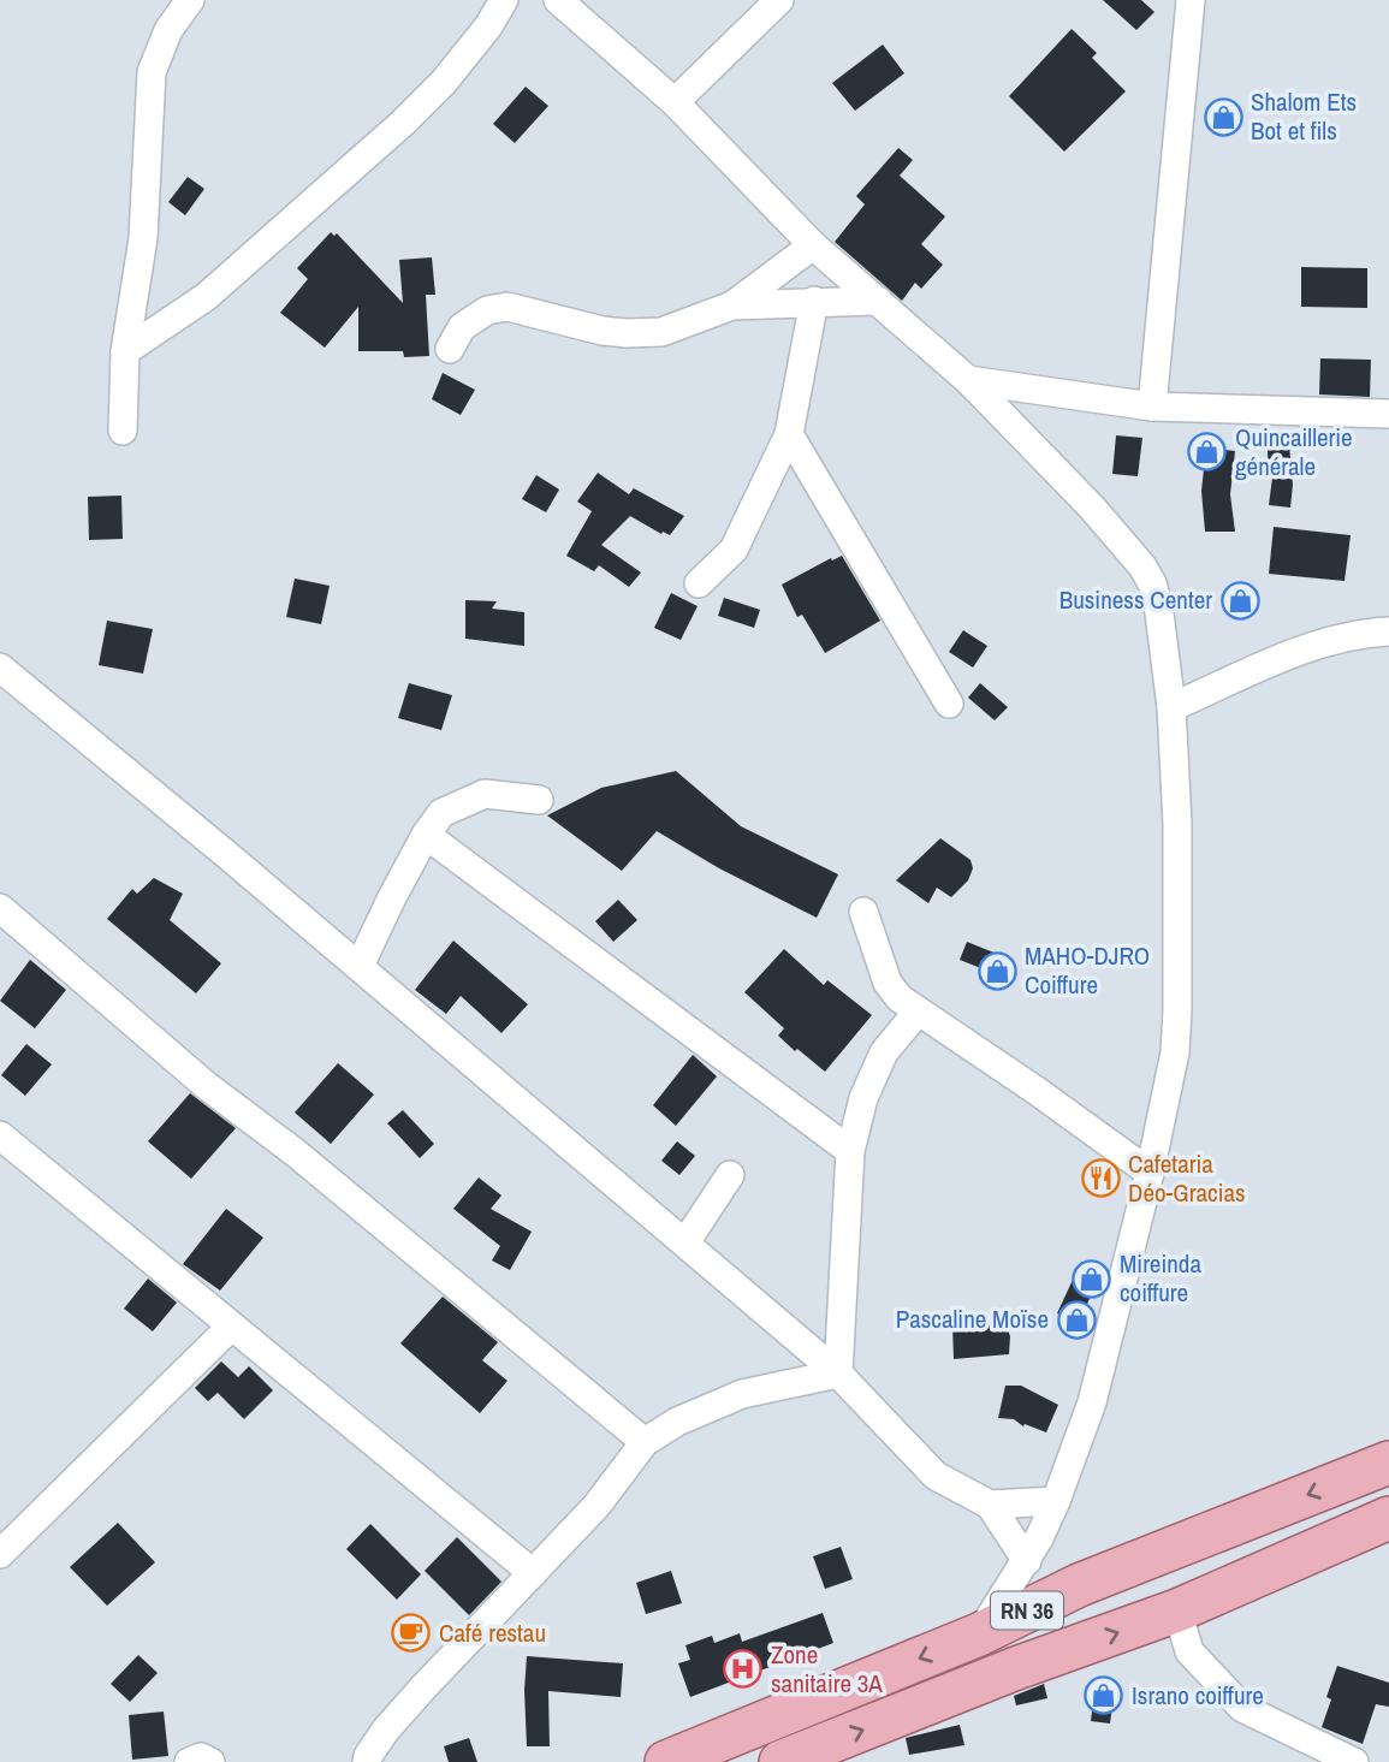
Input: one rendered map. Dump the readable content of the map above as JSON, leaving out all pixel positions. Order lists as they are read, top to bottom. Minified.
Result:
{"streets":{"main road":["RN 36"]},"places":{"shop":["Shalom Ets Bot et fils","Quincaillerie générale","Business Center","MAHO-DJRO Coiffure","Mireinda coiffure","Pascaline Moïse","Israno coiffure"],"restaurant":["Cafetaria Déo-Gracias"],"cafe":["Café restau"],"hospital":["Zone sanitaire 3A"]}}
